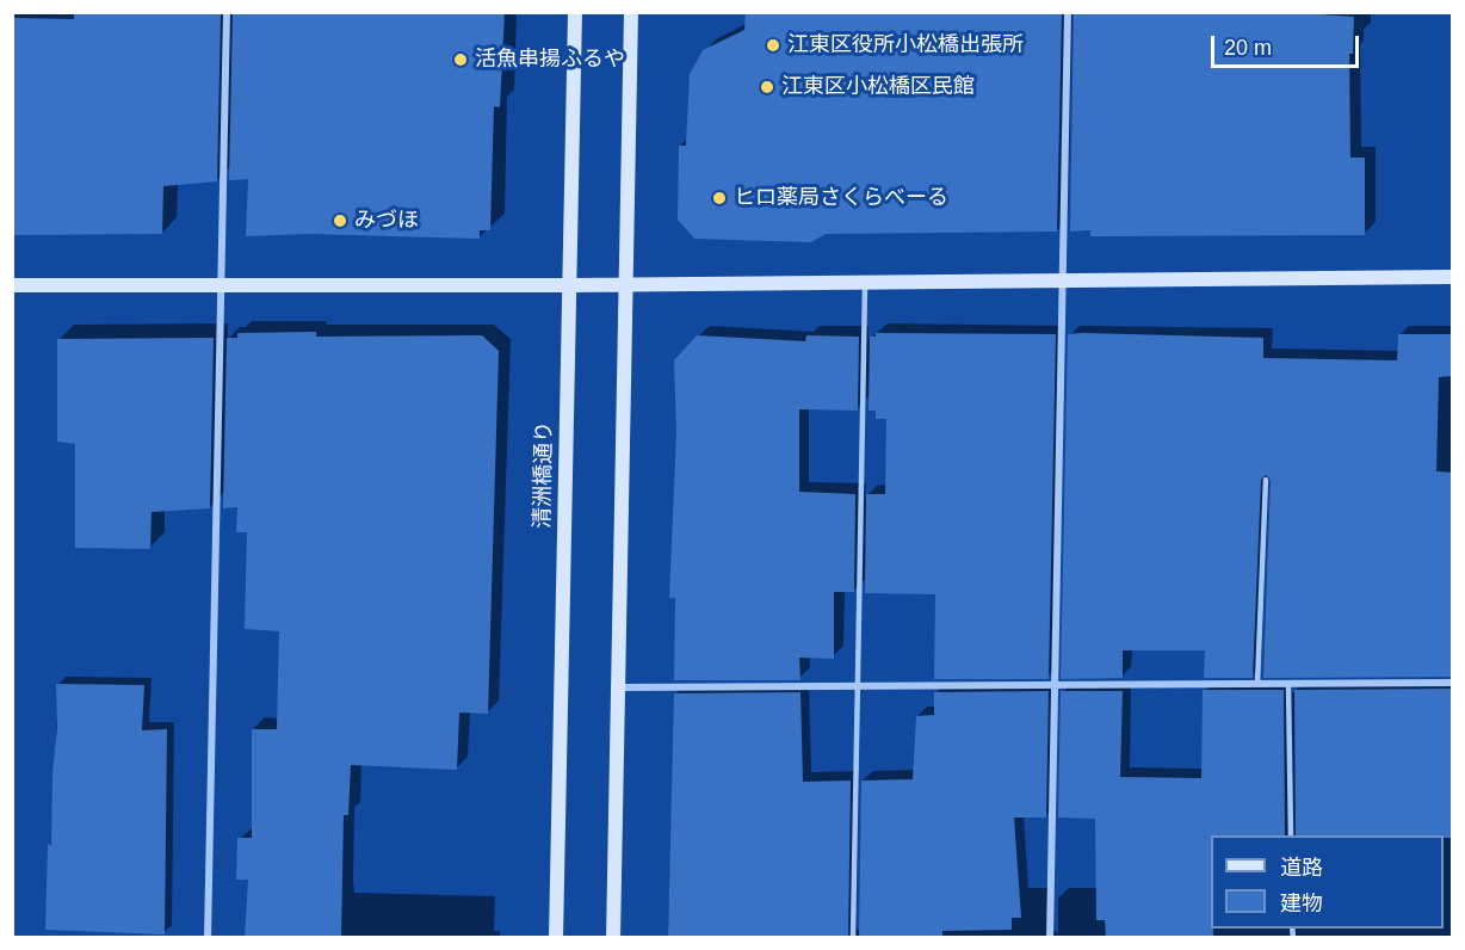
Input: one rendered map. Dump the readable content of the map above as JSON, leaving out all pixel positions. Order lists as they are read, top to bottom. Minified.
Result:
{"streets":{"main road":["清洲橋通り"]},"places":["江東区役所小松橋出張所","活魚串揚ふるや","江東区小松橋区民館","ヒロ薬局さくらべーる","みづほ"],"legend":["道路","建物"],"scale_bar":"20 m"}
